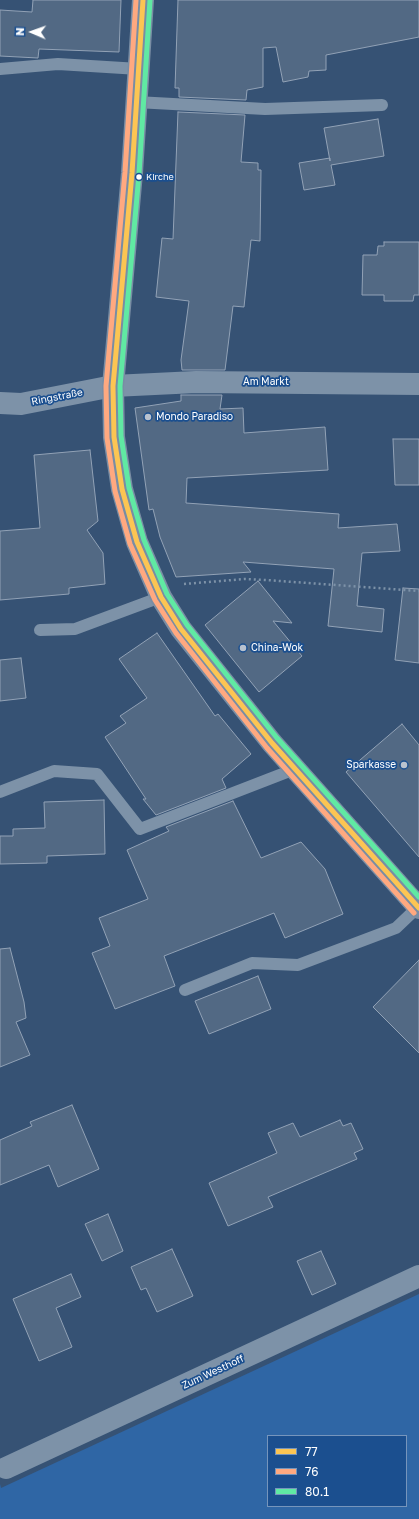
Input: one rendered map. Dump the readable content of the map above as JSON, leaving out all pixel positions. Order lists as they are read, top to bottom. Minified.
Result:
{"streets":{"street":["Am Markt","Ringstraße","Zum Westhoff"]},"crossings":[["Am Markt","Ringstraße"]],"places":["Kirche","Mondo Paradiso","China-Wok","Sparkasse"],"lines":["transit line 77","transit line 76","transit line 80.1"],"legend":["77","76","80.1"],"north":"left"}
